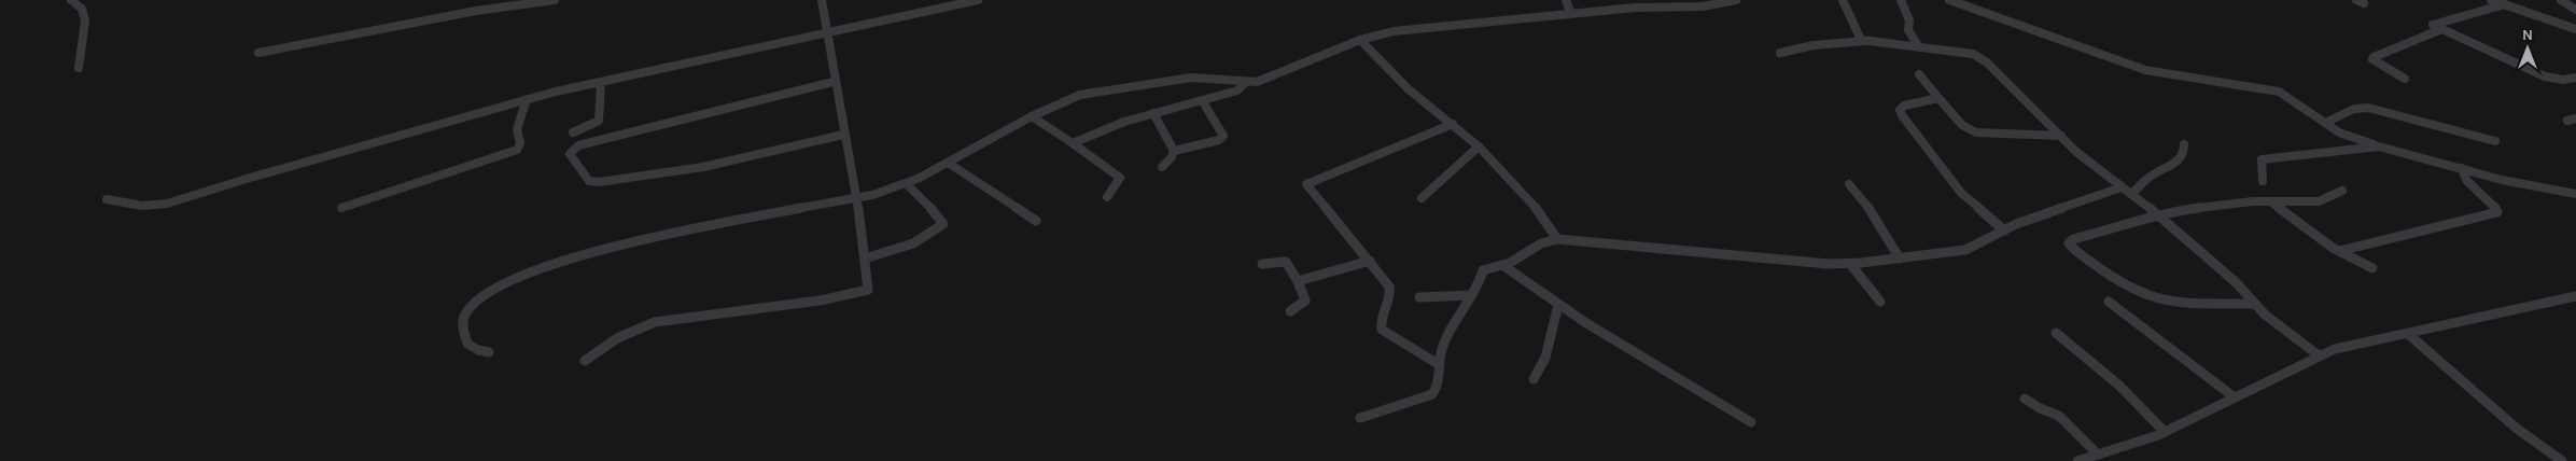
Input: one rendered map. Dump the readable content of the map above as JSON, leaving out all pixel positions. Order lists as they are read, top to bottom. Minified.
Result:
{"north":"top"}
